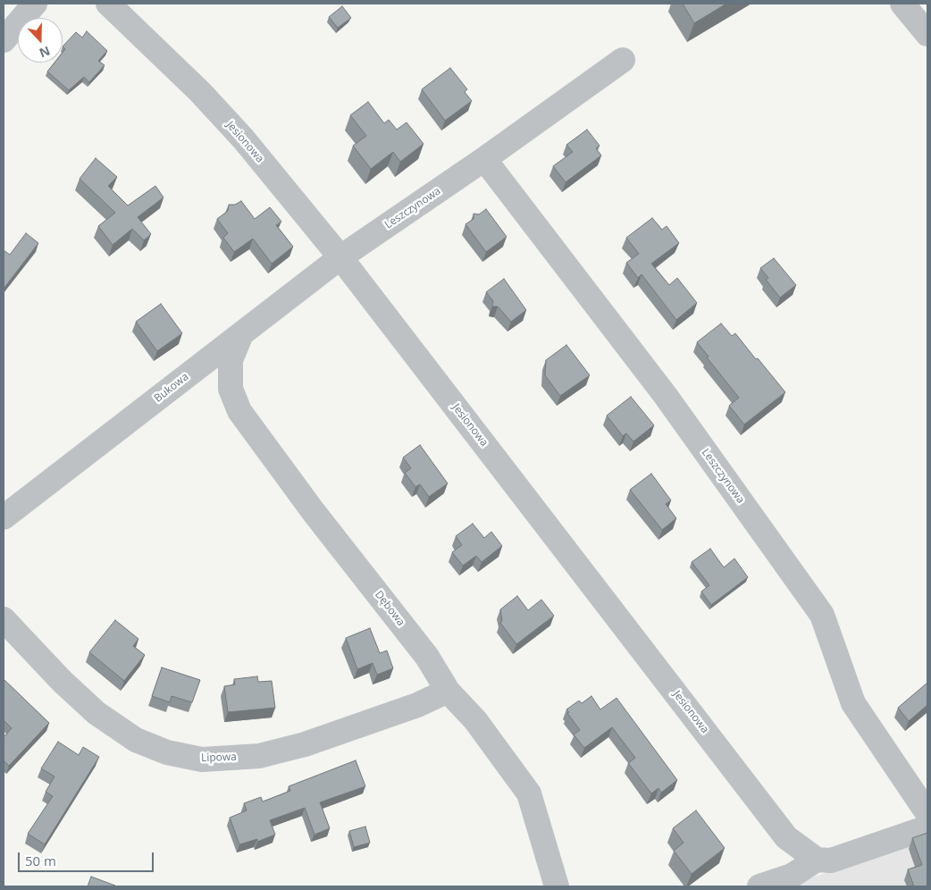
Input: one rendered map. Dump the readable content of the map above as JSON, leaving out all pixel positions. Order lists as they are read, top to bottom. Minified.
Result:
{"streets":{"street":["Jesionowa","Leszczynowa","Bukowa","Dębowa","Lipowa"]},"crossings":[["Jesionowa","Leszczynowa"],["Jesionowa","Bukowa"],["Leszczynowa","Bukowa"],["Bukowa","Dębowa"],["Dębowa","Lipowa"]],"scale_bar":"50 m","north":"bottom"}
